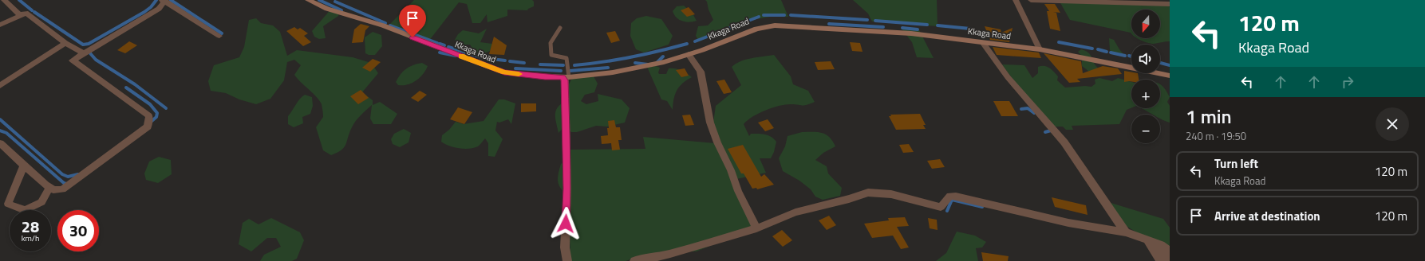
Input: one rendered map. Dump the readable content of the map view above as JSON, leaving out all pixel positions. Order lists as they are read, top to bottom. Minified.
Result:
{"streets":{"street":["Kkaga Road"]},"north":"bottom","page":{"turn":["120 m","Kkaga Road"],"map_buttons":["+","−"],"heading":["1 min","240 m · 19:50"],"list":[{"name":"Turn left","note":"Kkaga Road","value":"120 m"},{"name":"Arrive at destination","value":"120 m"}],"speed":"28 km/h","limit":"30"}}
